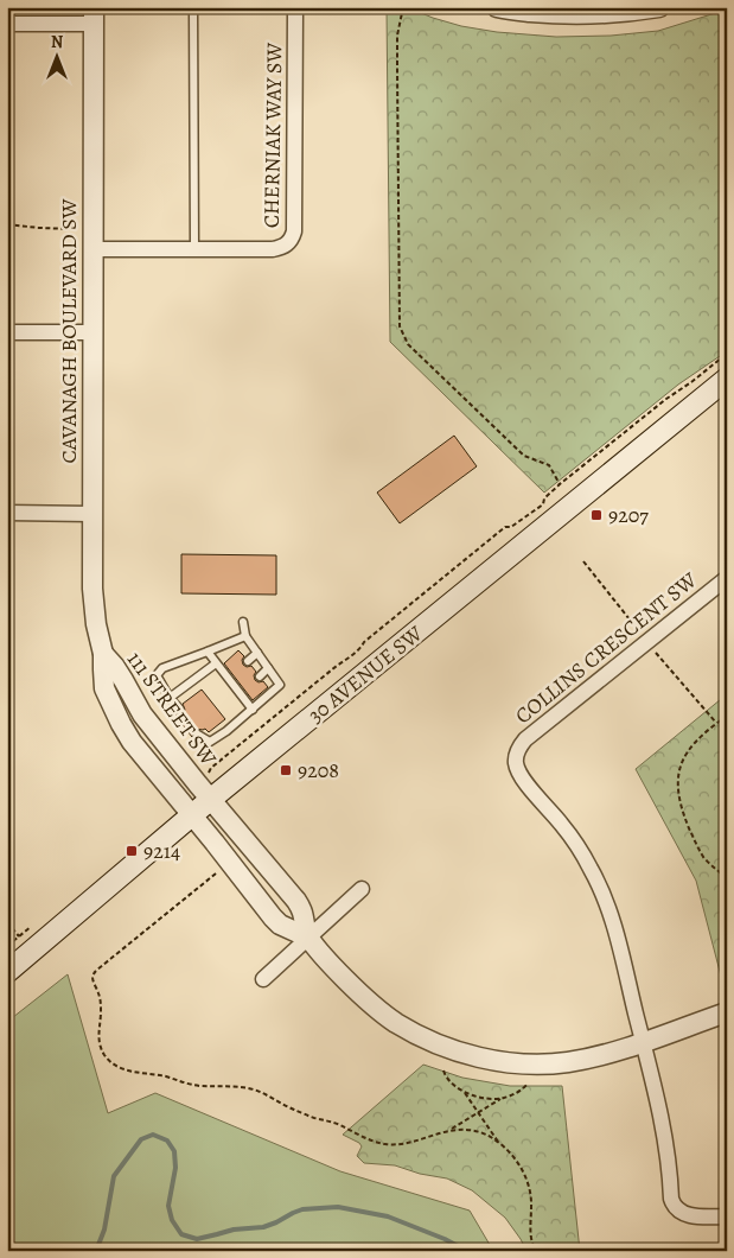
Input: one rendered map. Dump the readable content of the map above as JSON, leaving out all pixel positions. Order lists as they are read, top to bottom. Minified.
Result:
{"streets":{"main road":["30 AVENUE SW"],"street":["CHERNIAK WAY SW","CAVANAGH BOULEVARD SW","COLLINS CRESCENT SW","111 STREET SW"]},"crossings":[["CHERNIAK WAY SW","CAVANAGH BOULEVARD SW"],["CAVANAGH BOULEVARD SW","111 STREET SW"],["30 AVENUE SW","111 STREET SW"]],"places":{"transit":["9207","9208","9214"]},"north":"top"}
